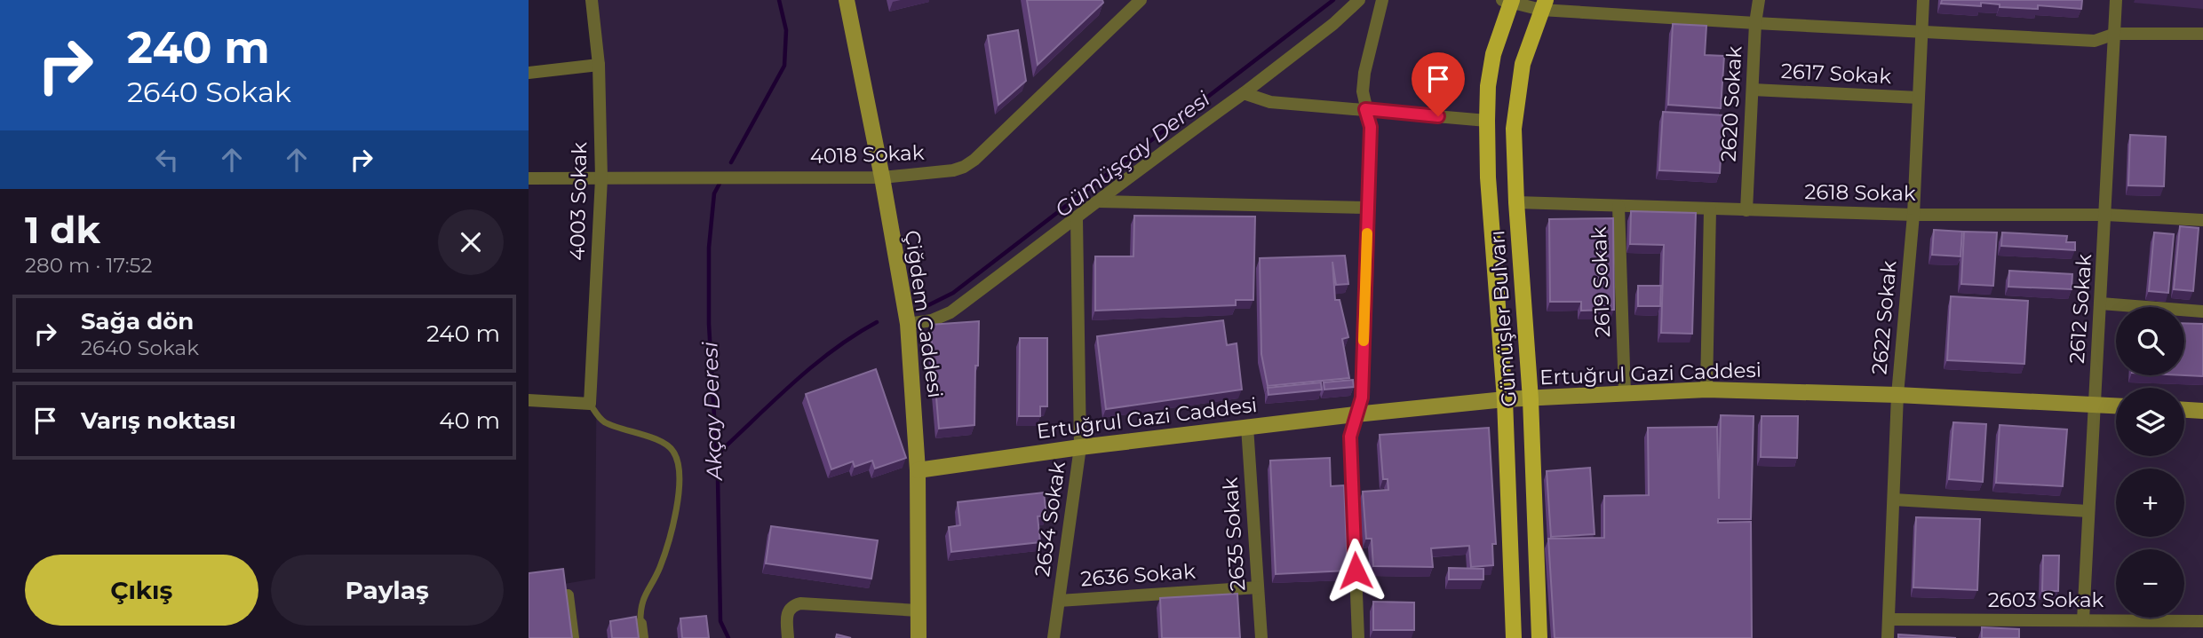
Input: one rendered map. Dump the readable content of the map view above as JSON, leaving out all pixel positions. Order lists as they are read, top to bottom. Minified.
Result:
{"streets":{"main road":["Çiğdem Caddesi","Gümüşler Bulvarı","Ertuğrul Gazi Caddesi"],"street":["2617 Sokak","2620 Sokak","4018 Sokak","2618 Sokak","4003 Sokak","2619 Sokak","2612 Sokak","2622 Sokak","2634 Sokak","2635 Sokak","2636 Sokak","2603 Sokak"]},"crossings":[["2617 Sokak","2620 Sokak"],["2617 Sokak","2622 Sokak"],["2620 Sokak","2618 Sokak"],["4018 Sokak","4003 Sokak"],["4018 Sokak","Çiğdem Caddesi"],["2618 Sokak","2619 Sokak"],["2618 Sokak","2612 Sokak"],["2618 Sokak","2622 Sokak"],["2618 Sokak","Gümüşler Bulvarı"],["2619 Sokak","Ertuğrul Gazi Caddesi"],["2612 Sokak","Ertuğrul Gazi Caddesi"],["2612 Sokak","2603 Sokak"],["Çiğdem Caddesi","Ertuğrul Gazi Caddesi"],["2622 Sokak","Ertuğrul Gazi Caddesi"],["2622 Sokak","2603 Sokak"],["Gümüşler Bulvarı","Ertuğrul Gazi Caddesi"],["Ertuğrul Gazi Caddesi","2634 Sokak"],["Ertuğrul Gazi Caddesi","2635 Sokak"],["2634 Sokak","2636 Sokak"],["2635 Sokak","2636 Sokak"]],"water":["Gümüşçay Deresi","Akçay Deresi"],"page":{"turn":["240 m","2640 Sokak"],"heading":["1 dk","280 m · 17:52"],"list":[{"name":"Sağa dön","note":"2640 Sokak","value":"240 m"},{"name":"Varış noktası","value":"40 m"}],"map_buttons":["+","−"],"buttons":["Çıkış","Paylaş"]}}
